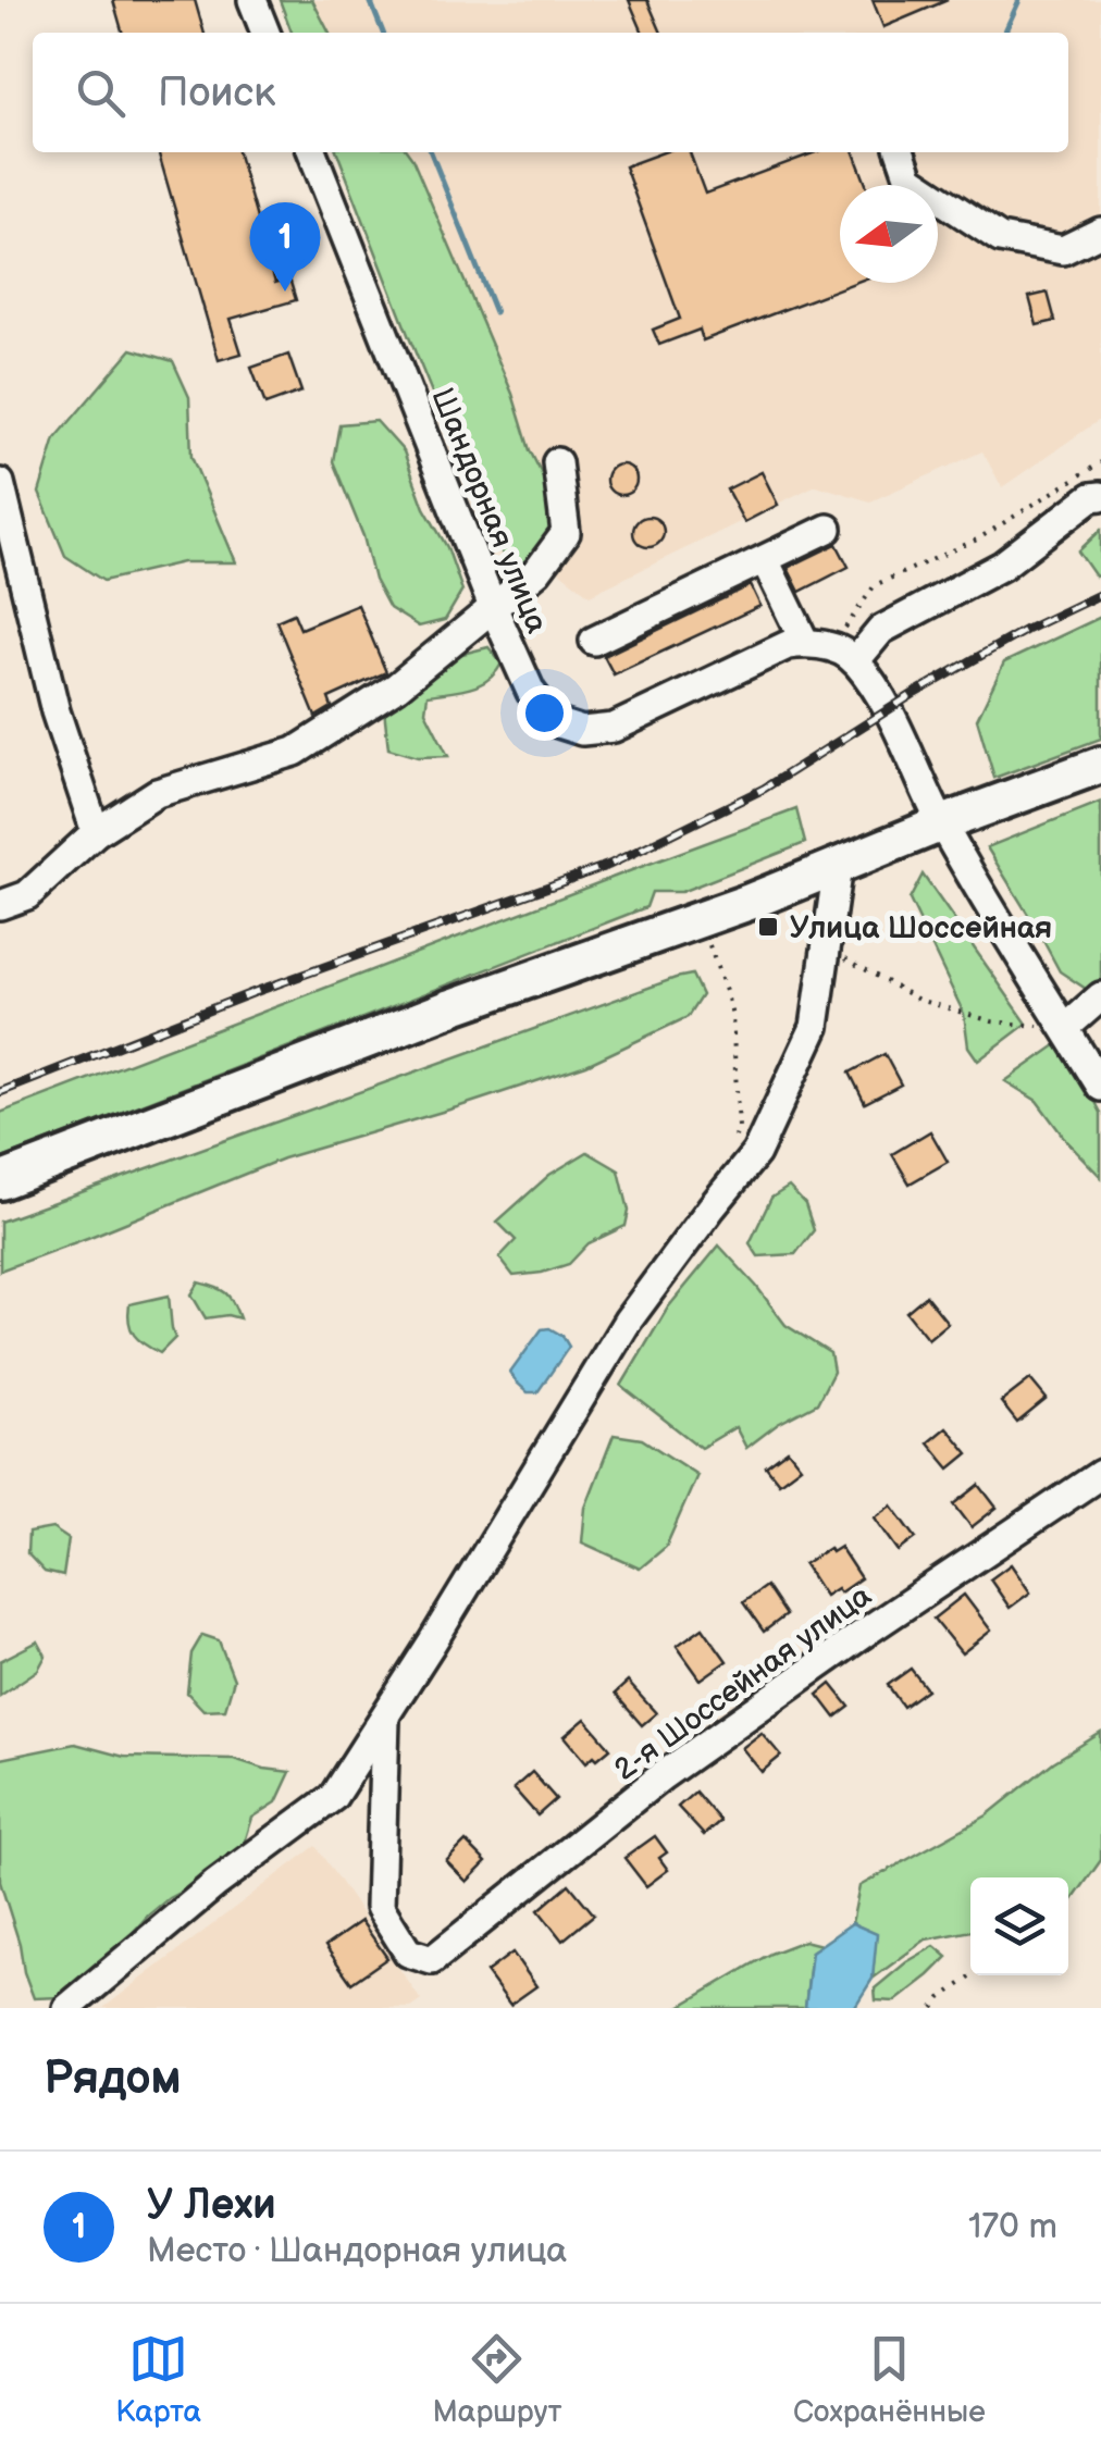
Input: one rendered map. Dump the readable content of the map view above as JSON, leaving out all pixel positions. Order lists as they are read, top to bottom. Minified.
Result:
{"streets":{"street":["Шандорная улица","2-я Шоссейная улица"]},"places":{"transit":["Улица Шоссейная"]},"north":"left","page":{"search":"Поиск","pins":"1","heading":"Рядом","list":[{"mark":"1","name":"У Лехи","note":"Место · Шандорная улица","value":"170 m"}],"nav":["Карта","Маршрут","Сохранённые"]}}
